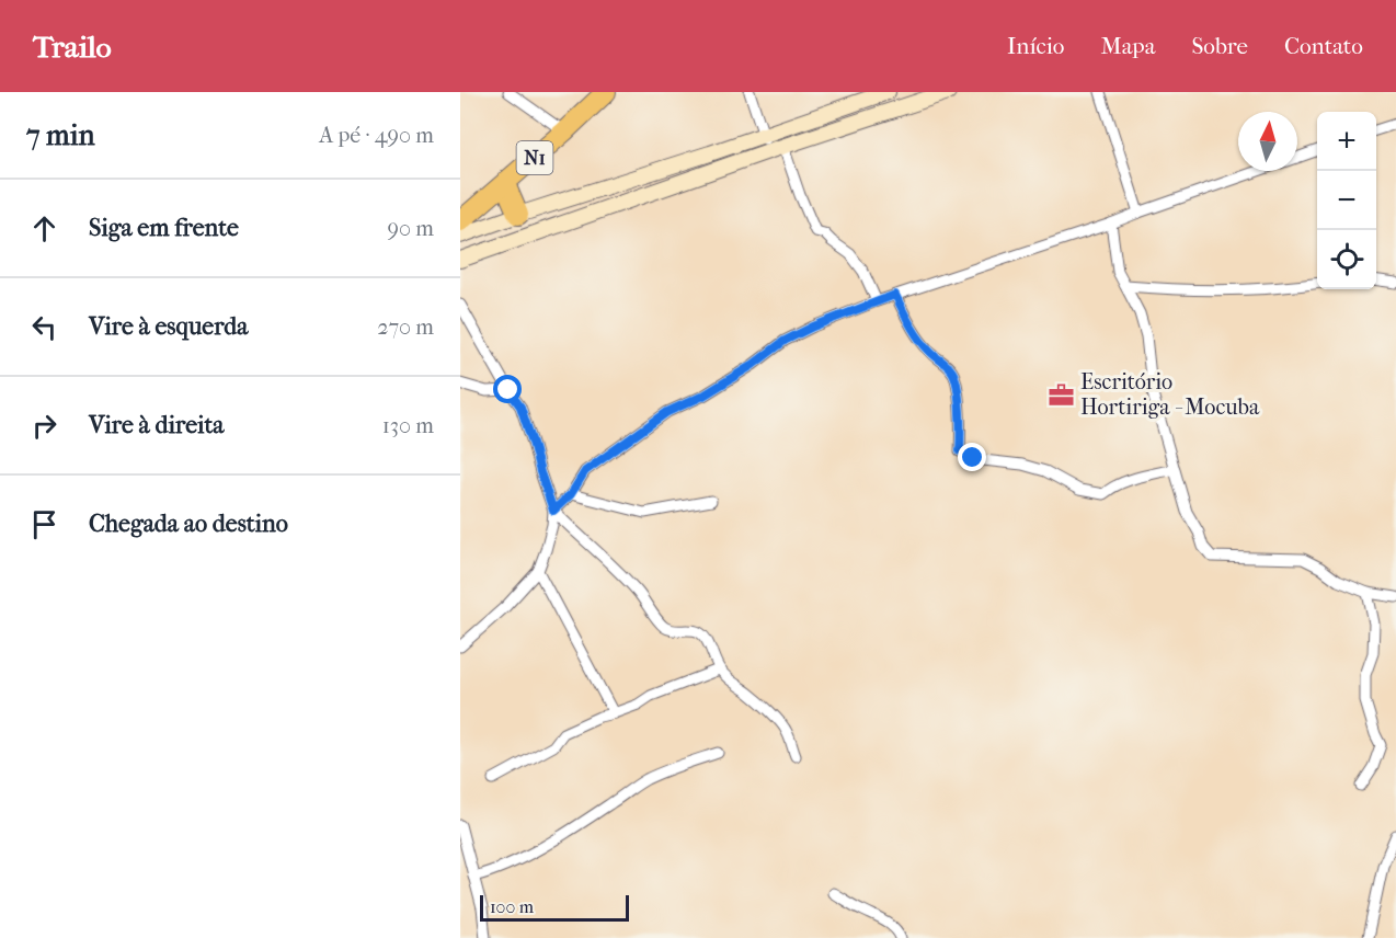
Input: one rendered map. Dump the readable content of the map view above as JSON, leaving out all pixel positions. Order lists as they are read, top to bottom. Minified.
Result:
{"streets":{"highway":["N1"]},"places":{"office":["Escritório Hortiriga - Mocuba"]},"scale_bar":"100 m","north":"top","page":{"header":"Trailo","nav":["Início","Mapa","Sobre","Contato"],"heading":["7 min","A pé · 490 m"],"map_buttons":["+","−"],"list":[["Siga em frente","90 m"],["Vire à esquerda","270 m"],["Vire à direita","130 m"],"Chegada ao destino"],"scale":"100 m"}}
